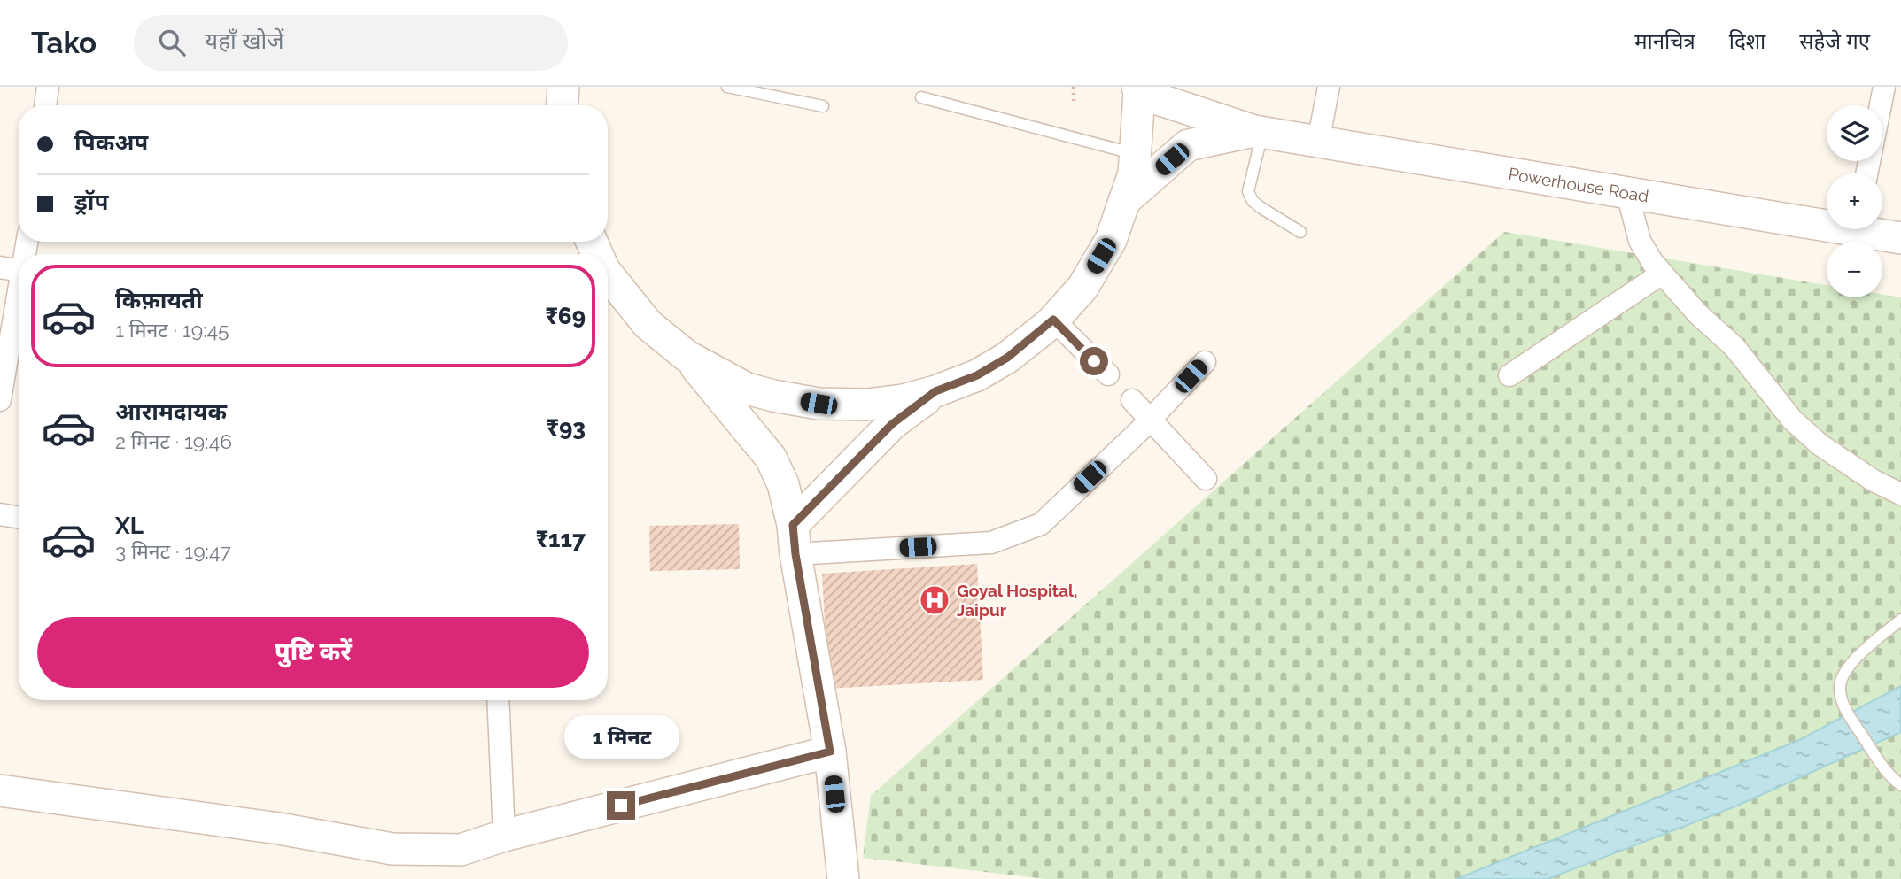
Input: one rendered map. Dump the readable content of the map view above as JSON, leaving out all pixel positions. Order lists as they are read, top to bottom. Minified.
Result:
{"streets":{"main road":["Powerhouse Road"]},"places":{"hospital":["Goyal Hospital, Jaipur"]},"page":{"header":"Tako","search":"यहाँ खोजें","nav":["मानचित्र","दिशा","सहेजे गए"],"map_buttons":["+","−"],"banner":["पिकअप","ड्रॉप"],"list":[{"name":"किफ़ायती","note":"1 मिनट · 19:45","value":"₹69"},{"name":"आरामदायक","note":"2 मिनट · 19:46","value":"₹93"},{"name":"XL","note":"3 मिनट · 19:47","value":"₹117"}],"buttons":"पुष्टि करें","bubble":"1 मिनट"}}
